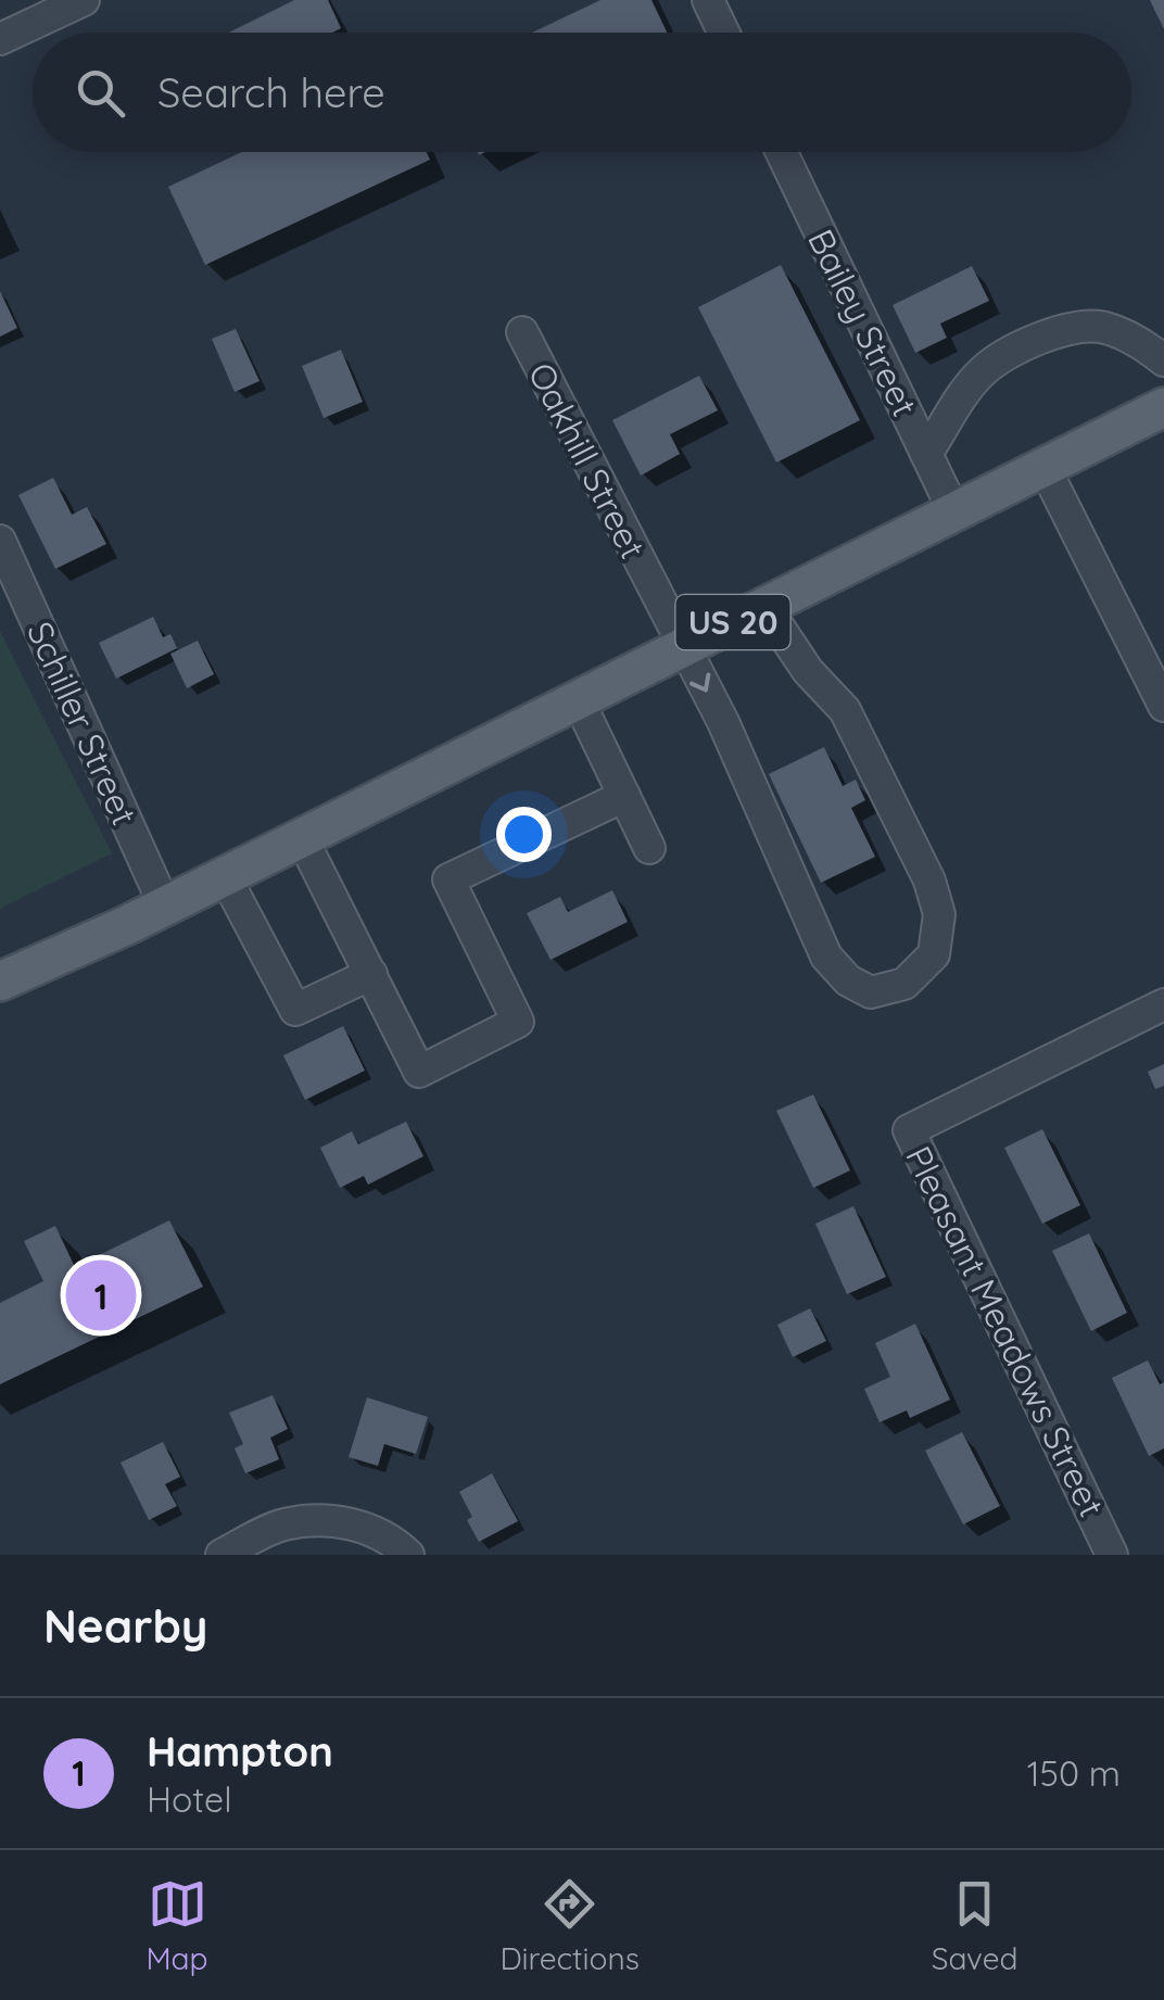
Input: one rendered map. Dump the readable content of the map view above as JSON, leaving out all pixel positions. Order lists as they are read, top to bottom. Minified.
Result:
{"streets":{"main road":["US 20"],"street":["Bailey Street","Oakhill Street","Schiller Street","Pleasant Meadows Street"]},"crossings":[["Bailey Street","US 20"],["Oakhill Street","US 20"],["US 20","Schiller Street"]],"page":{"search":"Search here","pins":"1","heading":"Nearby","list":[{"mark":"1","name":"Hampton","note":"Hotel","value":"150 m"}],"nav":["Map","Directions","Saved"]}}
